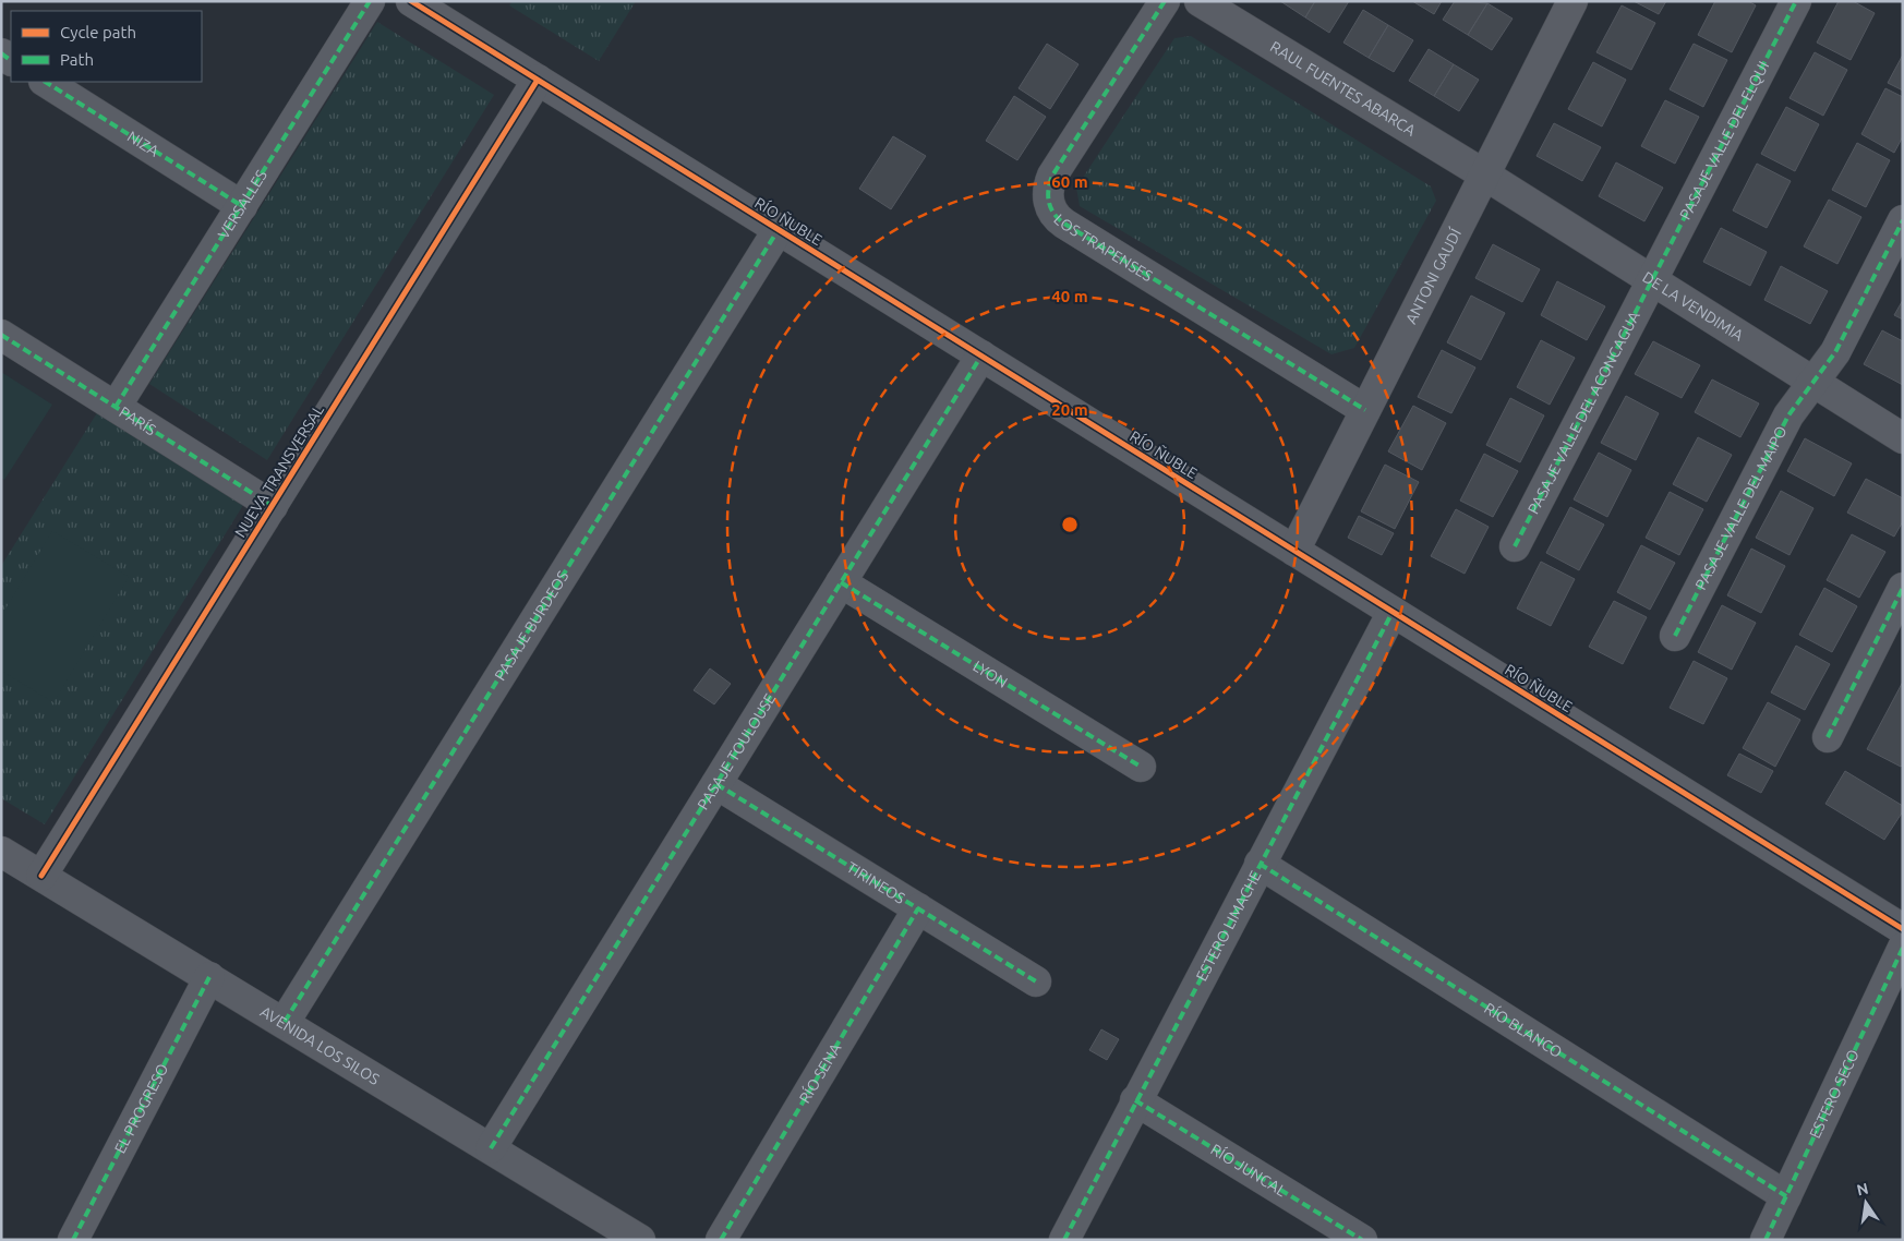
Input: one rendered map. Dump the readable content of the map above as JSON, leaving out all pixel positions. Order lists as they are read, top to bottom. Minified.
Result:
{"streets":{"street":["RAUL FUENTES ABARCA","PASAJE VALLE DEL ELQUI","NIZA","VERSALLES","RÍO ÑUBLE","LOS TRAPENSES","ANTONI GAUDÍ","DE LA VENDIMIA","PASAJE VALLE DEL ACONCAGUA","PARÍS","NUEVA TRANSVERSAL","PASAJE VALLE DEL MAIPO","PASAJE BURDEOS","LYON","PASAJE TOULOUSE","TIRINEOS","ESTERO LIMACHE","RÍO BLANCO","AVENIDA LOS SILOS","RÍO SENA","ESTERO SECO","EL PROGRESO","RÍO JUNCAL"]},"crossings":[["RAUL FUENTES ABARCA","ANTONI GAUDÍ"],["RAUL FUENTES ABARCA","DE LA VENDIMIA"],["PASAJE VALLE DEL ELQUI","DE LA VENDIMIA"],["PASAJE VALLE DEL ELQUI","PASAJE VALLE DEL ACONCAGUA"],["NIZA","VERSALLES"],["VERSALLES","PARÍS"],["RÍO ÑUBLE","ANTONI GAUDÍ"],["RÍO ÑUBLE","NUEVA TRANSVERSAL"],["RÍO ÑUBLE","PASAJE BURDEOS"],["RÍO ÑUBLE","PASAJE TOULOUSE"],["RÍO ÑUBLE","ESTERO LIMACHE"],["LOS TRAPENSES","ANTONI GAUDÍ"],["ANTONI GAUDÍ","DE LA VENDIMIA"],["DE LA VENDIMIA","PASAJE VALLE DEL ACONCAGUA"],["DE LA VENDIMIA","PASAJE VALLE DEL MAIPO"],["PARÍS","NUEVA TRANSVERSAL"],["NUEVA TRANSVERSAL","AVENIDA LOS SILOS"],["PASAJE BURDEOS","AVENIDA LOS SILOS"],["LYON","PASAJE TOULOUSE"],["PASAJE TOULOUSE","TIRINEOS"],["PASAJE TOULOUSE","AVENIDA LOS SILOS"],["TIRINEOS","RÍO SENA"],["ESTERO LIMACHE","RÍO BLANCO"],["ESTERO LIMACHE","RÍO JUNCAL"],["RÍO BLANCO","ESTERO SECO"],["AVENIDA LOS SILOS","EL PROGRESO"]],"legend":["Cycle path","Path"],"north":"top","rings":["60 m","40 m","20 m"]}
